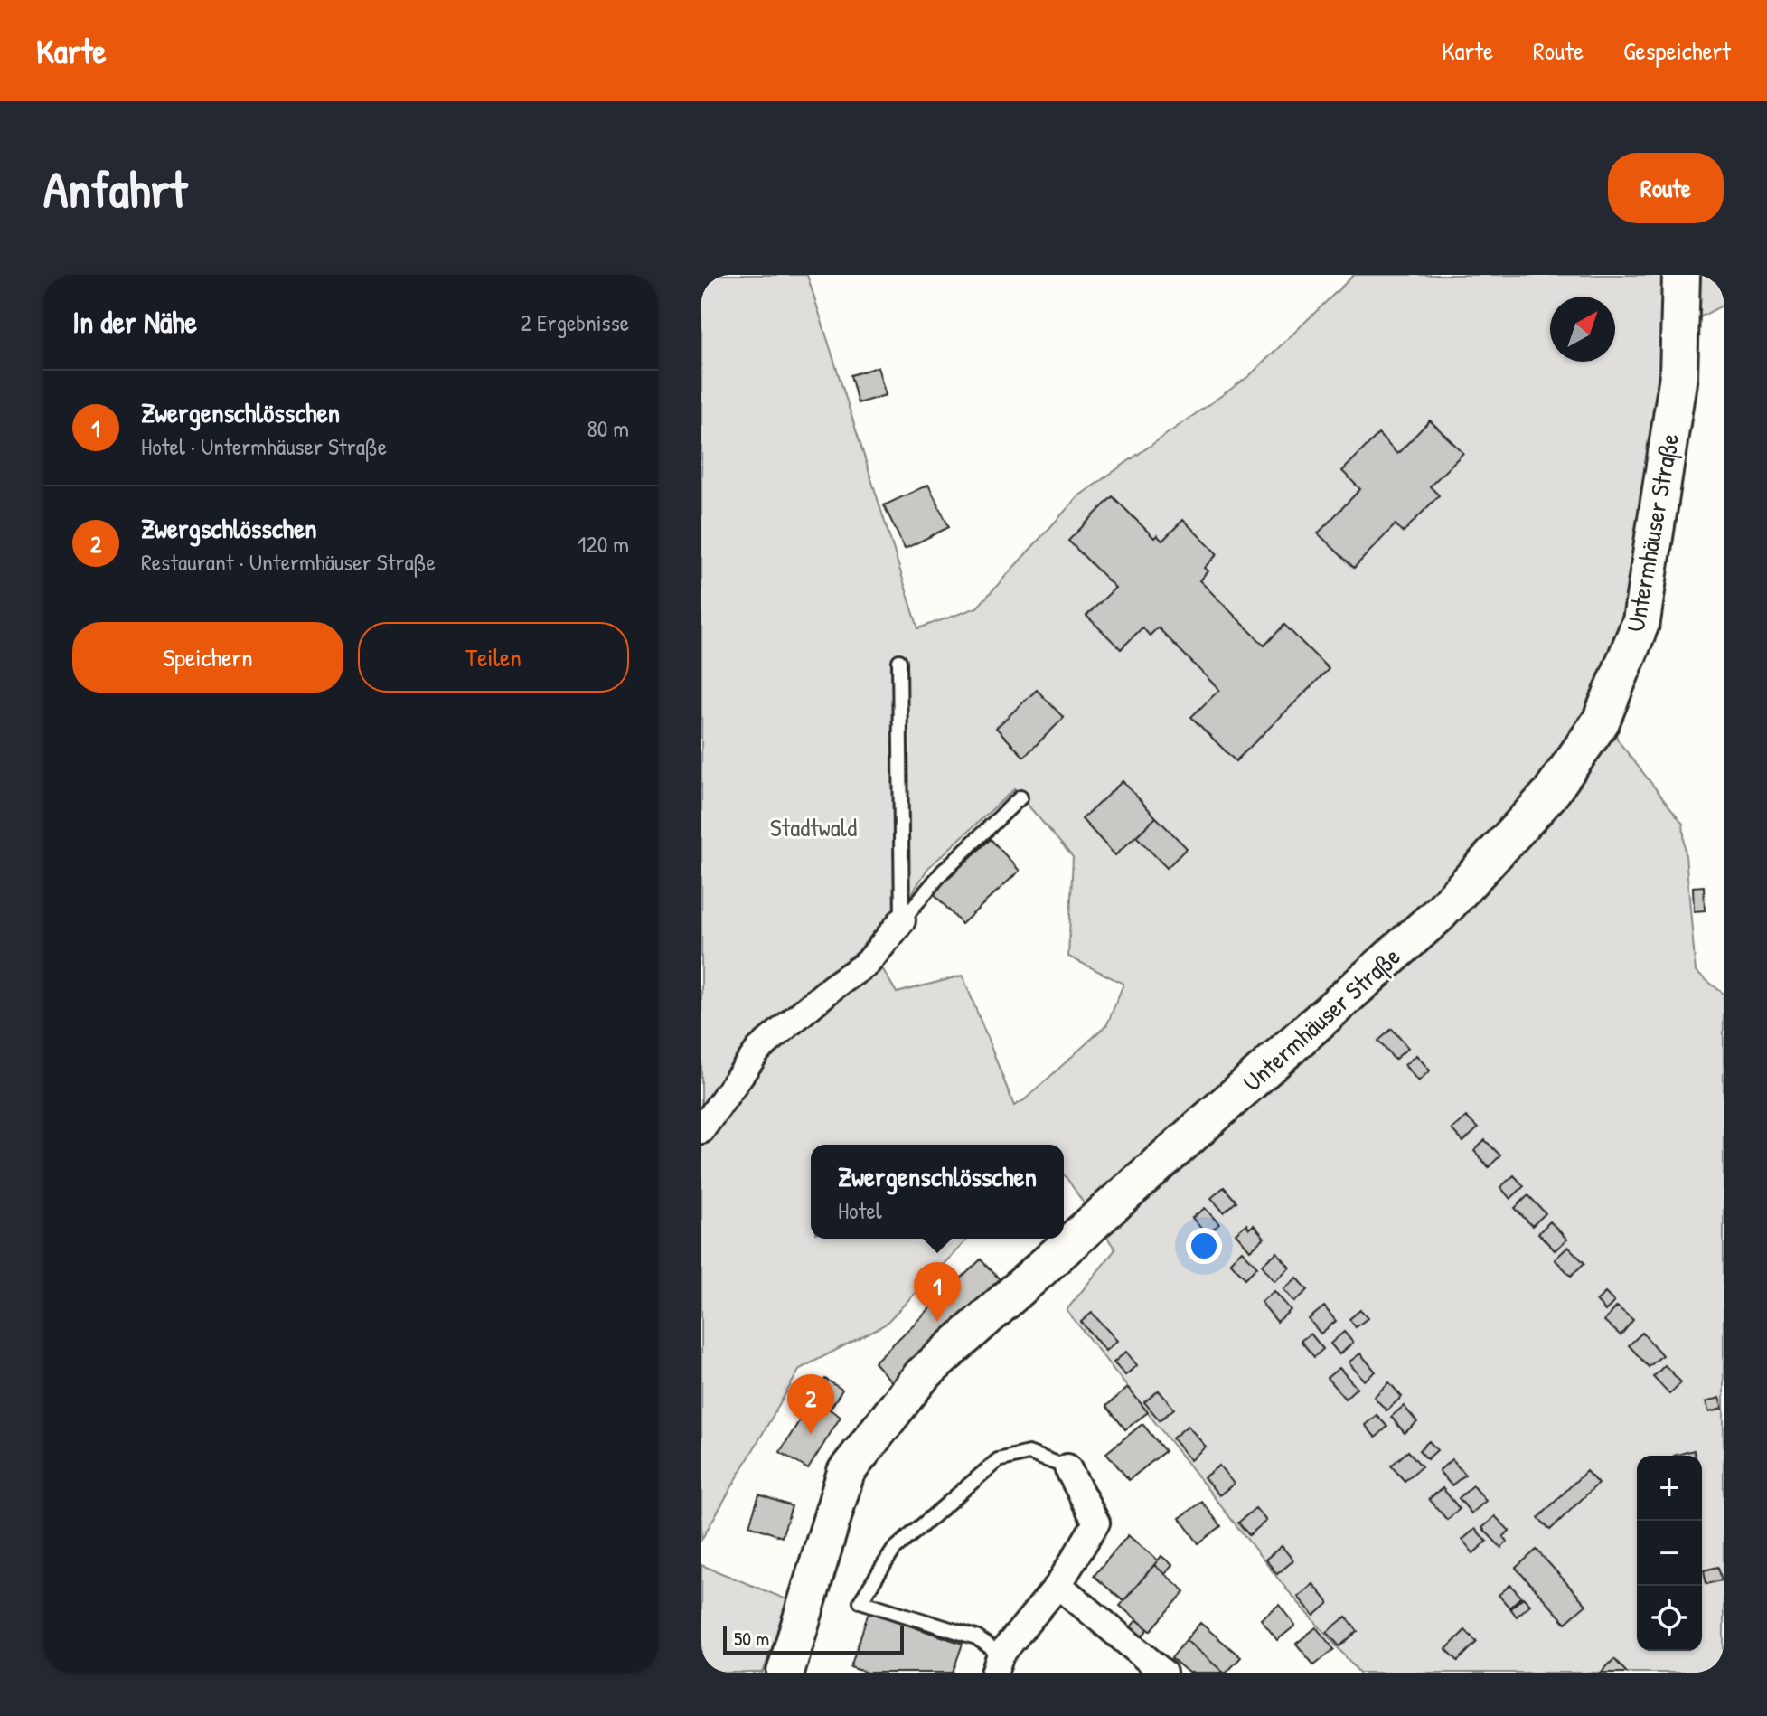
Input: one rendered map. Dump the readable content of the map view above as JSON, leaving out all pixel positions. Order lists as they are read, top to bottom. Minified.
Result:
{"streets":{"main road":["Untermhäuser Straße"]},"parks":["Stadtwald"],"scale_bar":"50 m","north":"top right","page":{"header":"Karte","nav":["Karte","Route","Gespeichert"],"buttons":["Route",["Speichern","Teilen"]],"title":"Anfahrt","heading":["In der Nähe","2 Ergebnisse"],"list":[{"mark":"1","name":"Zwergenschlösschen","note":"Hotel · Untermhäuser Straße","value":"80 m"},{"mark":"2","name":"Zwergschlösschen","note":"Restaurant · Untermhäuser Straße","value":"120 m"}],"popup":["Zwergenschlösschen","Hotel"],"pins":["1","2"],"map_buttons":["+","−"],"scale":"50 m"}}
